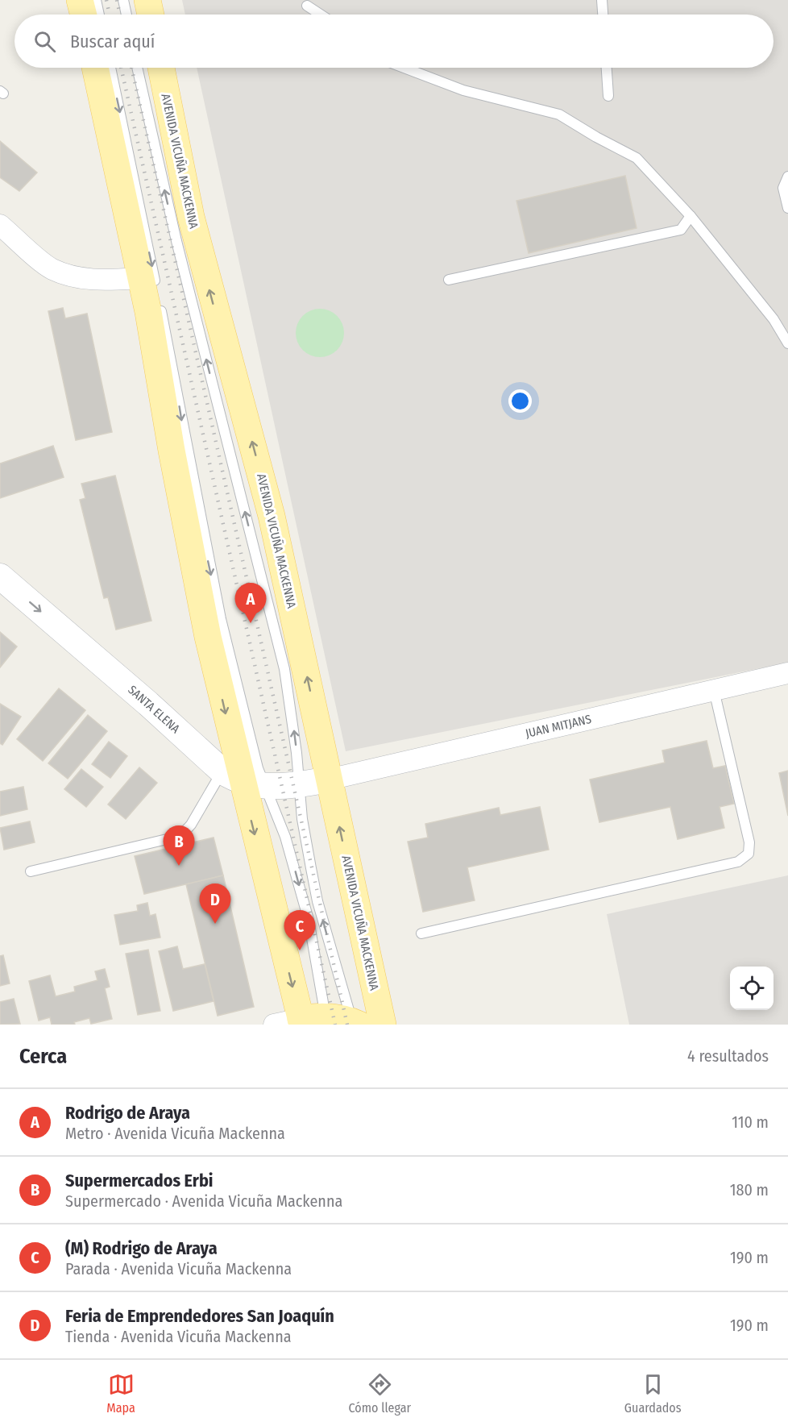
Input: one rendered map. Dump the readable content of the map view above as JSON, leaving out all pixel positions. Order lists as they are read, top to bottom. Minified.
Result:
{"streets":{"main road":["AVENIDA VICUÑA MACKENNA"],"street":["SANTA ELENA","JUAN MITJANS"]},"crossings":[["AVENIDA VICUÑA MACKENNA","JUAN MITJANS"]],"one_way":["SANTA ELENA"],"page":{"search":"Buscar aquí","pins":["A","B","D","C"],"heading":["Cerca","4 resultados"],"list":[{"mark":"A","name":"Rodrigo de Araya","note":"Metro · Avenida Vicuña Mackenna","value":"110 m"},{"mark":"B","name":"Supermercados Erbi","note":"Supermercado · Avenida Vicuña Mackenna","value":"180 m"},{"mark":"C","name":"(M) Rodrigo de Araya","note":"Parada · Avenida Vicuña Mackenna","value":"190 m"},{"mark":"D","name":"Feria de Emprendedores San Joaquín","note":"Tienda · Avenida Vicuña Mackenna","value":"190 m"}],"nav":["Mapa","Cómo llegar","Guardados"]}}
